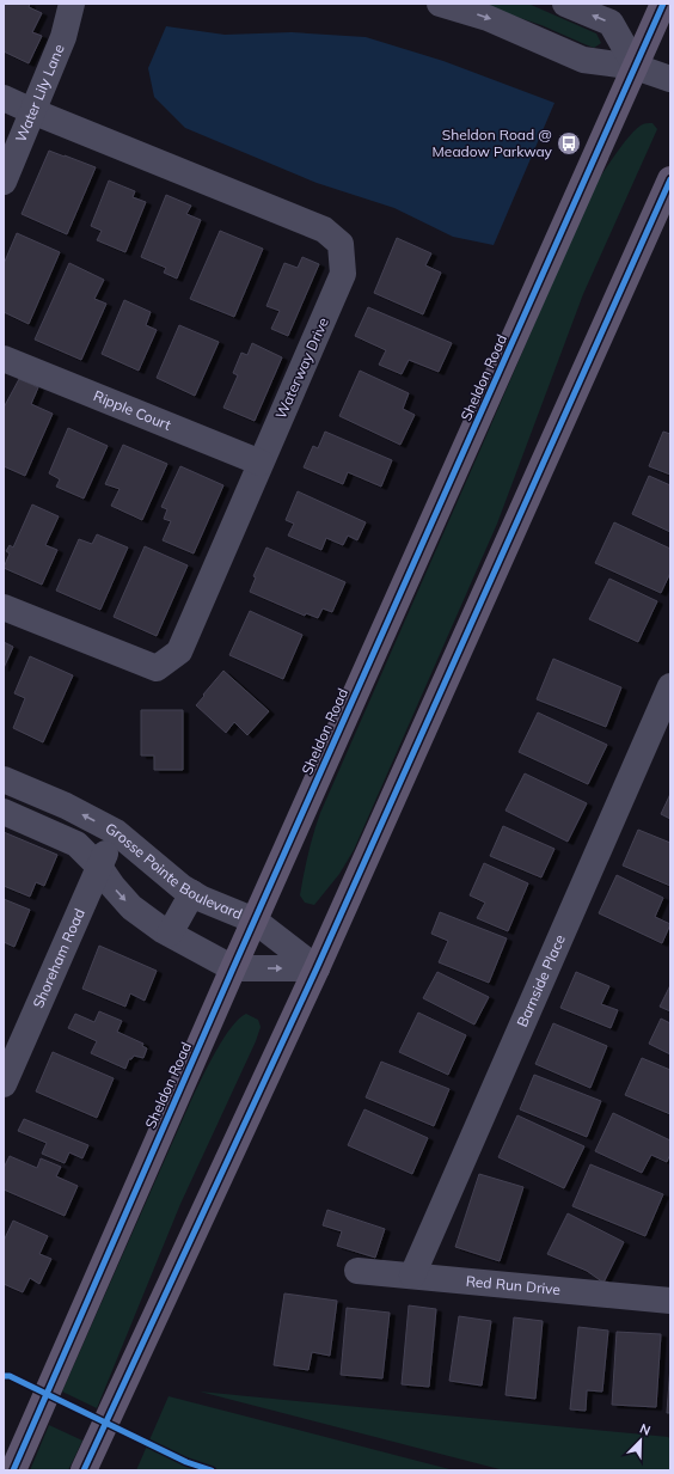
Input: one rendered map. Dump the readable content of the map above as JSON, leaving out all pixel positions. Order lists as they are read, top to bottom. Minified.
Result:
{"streets":{"main road":["Sheldon Road"],"street":["Water Lily Lane","Waterway Drive","Ripple Court","Grosse Pointe Boulevard","Shoreham Road","Barnside Place","Red Run Drive"]},"crossings":[["Water Lily Lane","Waterway Drive"],["Waterway Drive","Ripple Court"],["Sheldon Road","Grosse Pointe Boulevard"],["Grosse Pointe Boulevard","Shoreham Road"],["Barnside Place","Red Run Drive"]],"places":{"bus stop":["Sheldon Road @ Meadow Parkway"]},"north":"top right"}
